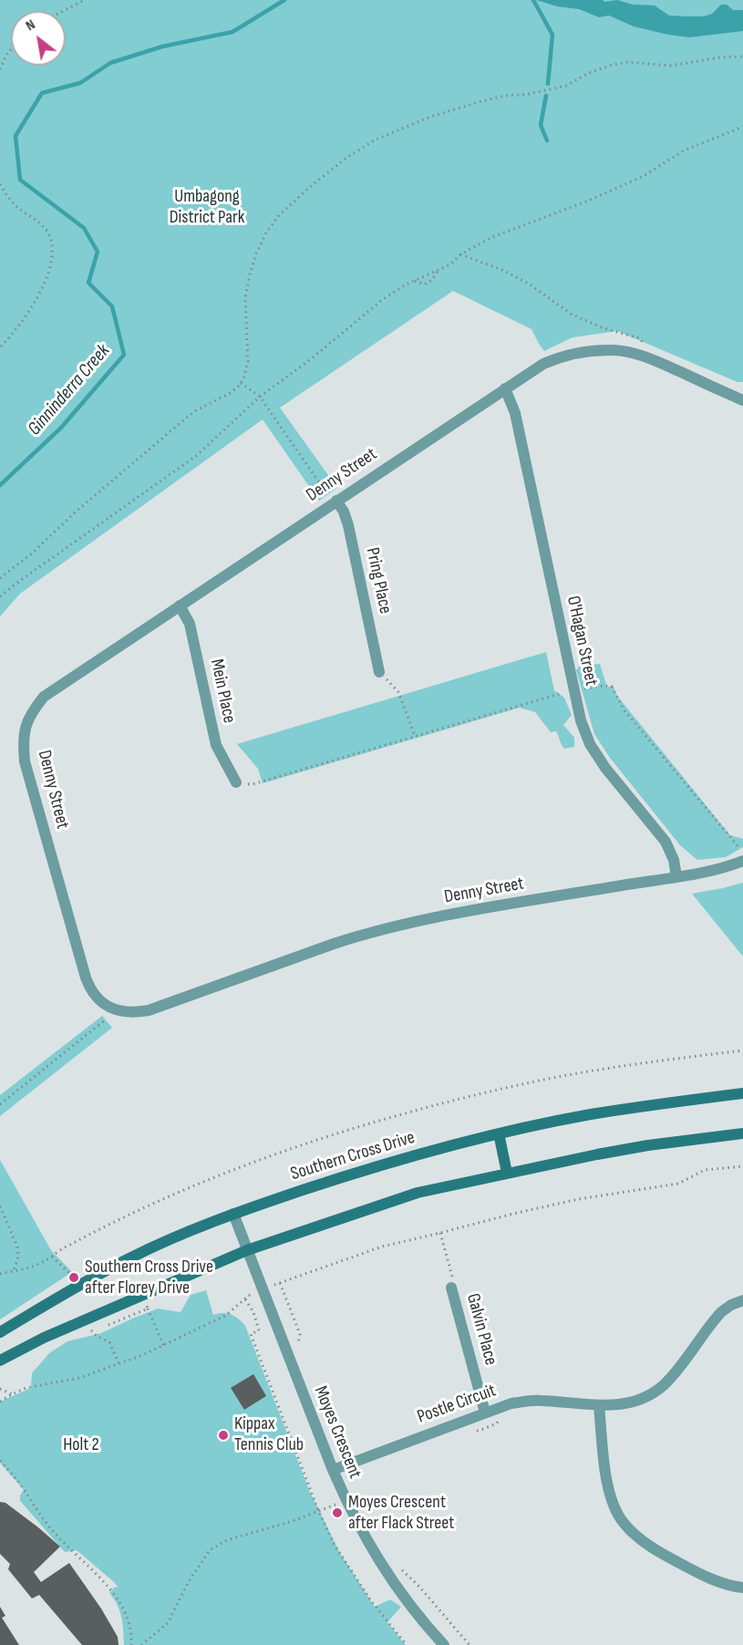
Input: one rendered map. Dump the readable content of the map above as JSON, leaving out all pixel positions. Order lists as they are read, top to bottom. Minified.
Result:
{"streets":{"main road":["Southern Cross Drive"],"street":["Denny Street","Pring Place","O'Hagan Street","Mein Place","Galvin Place","Postle Circuit","Moyes Crescent"]},"crossings":[["Denny Street","Pring Place"],["Denny Street","O'Hagan Street"],["Denny Street","Mein Place"],["Southern Cross Drive","Moyes Crescent"],["Galvin Place","Postle Circuit"],["Postle Circuit","Moyes Crescent"]],"water":["Ginninderra Creek"],"parks":["Umbagong District Park","Holt 2"],"places":["Southern Cross Drive after Florey Drive","Kippax Tennis Club","Moyes Crescent after Flack Street"],"north":"top left"}
